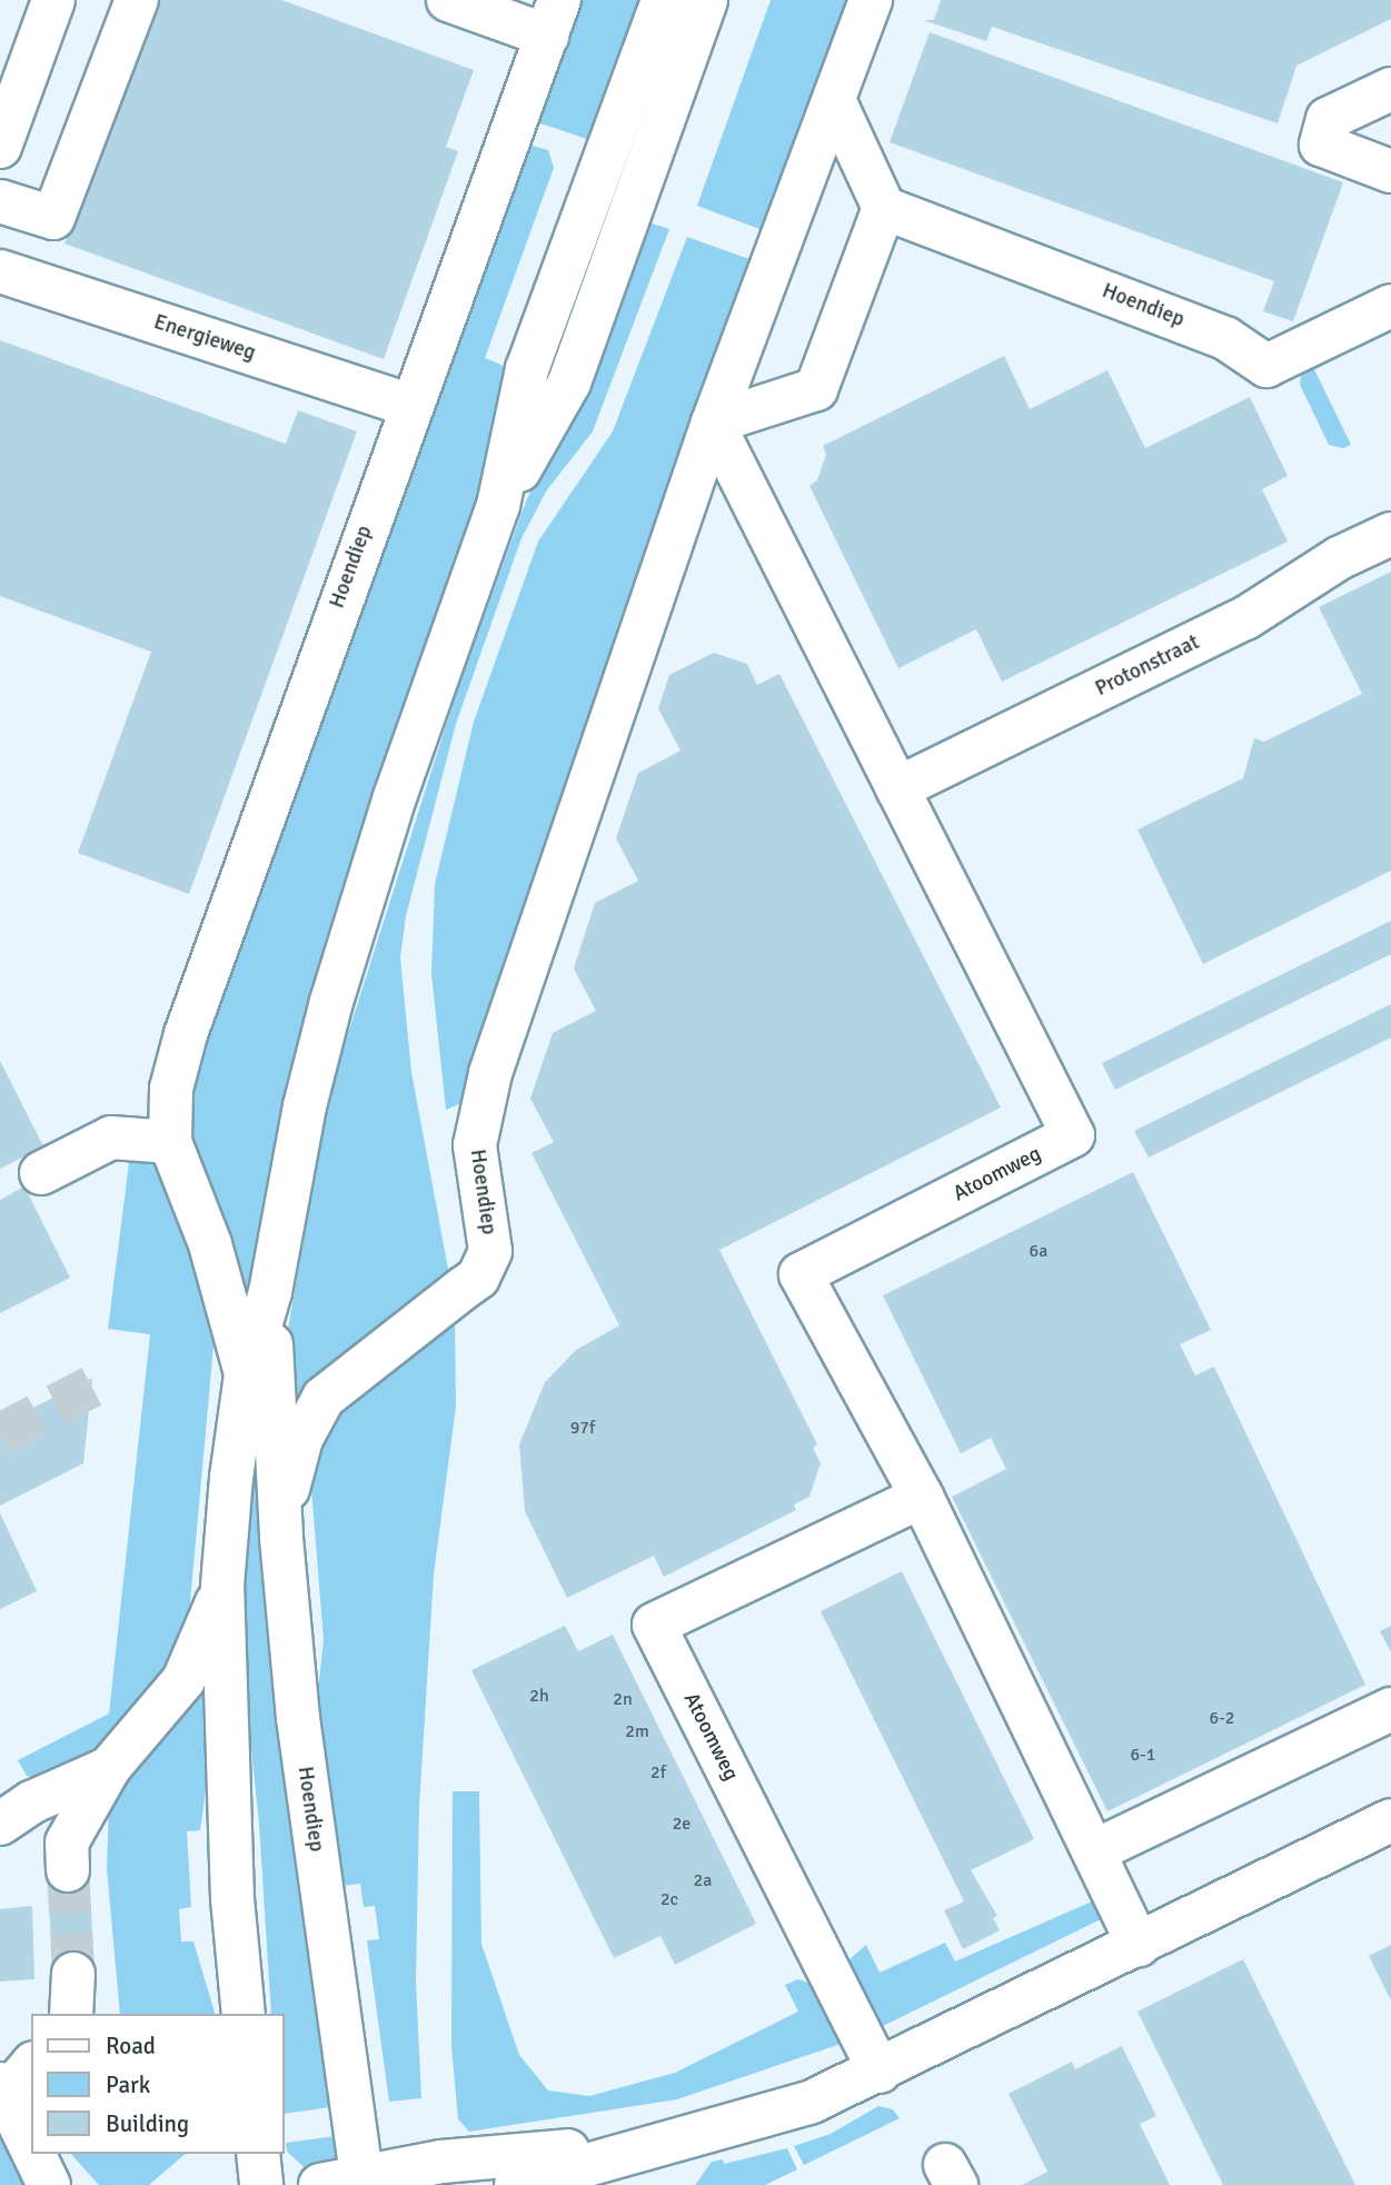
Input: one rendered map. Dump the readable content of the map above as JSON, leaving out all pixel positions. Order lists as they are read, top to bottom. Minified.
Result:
{"streets":{"main road":["Hoendiep","Energieweg","Protonstraat","Atoomweg"]},"crossings":[["Hoendiep","Energieweg"],["Protonstraat","Atoomweg"]],"house_numbers":["6a","97f","2h","2n","6-2","2m","6-1","2f","2e","2a","2c"],"legend":["Road","Park","Building"]}
